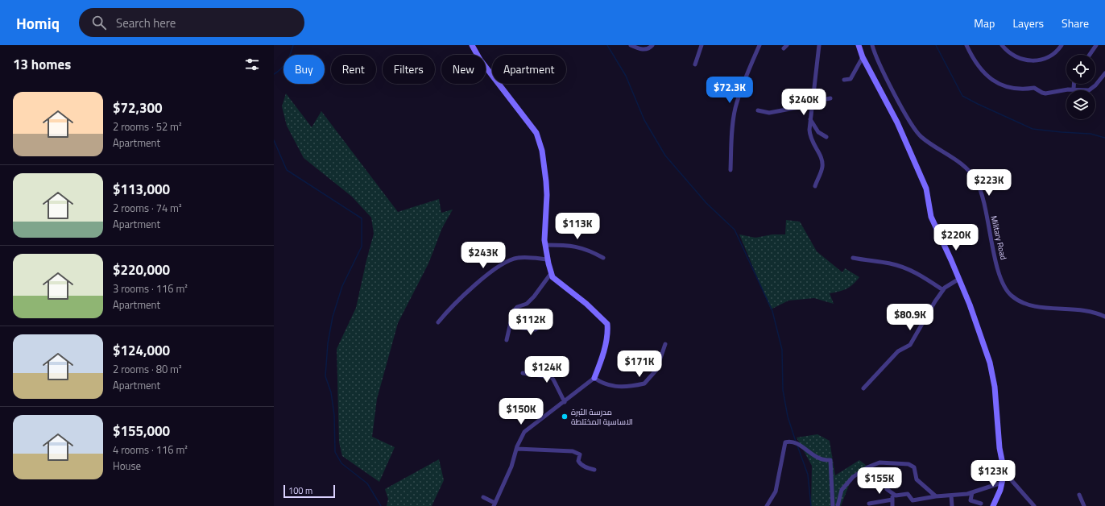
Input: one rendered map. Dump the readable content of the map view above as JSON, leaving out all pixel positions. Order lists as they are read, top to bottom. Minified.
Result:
{"streets":{"street":["Military Road"]},"places":["مدرسة الثبرة الاساسية المختلطة"],"scale_bar":"100 m","page":{"header":"Homiq","search":"Search here","nav":["Map","Layers","Share"],"heading":"13 homes","chip":["Buy","Rent","Filters","New","Apartment"],"price":["$72.3K","$240K","$223K","$113K","$220K","$243K","$80.9K","$112K","$171K","$124K","$150K","$123K","$155K"],"list":[{"name":"$72,300","note":"2 rooms · 52 m² · Apartment"},{"name":"$113,000","note":"2 rooms · 74 m² · Apartment"},{"name":"$220,000","note":"3 rooms · 116 m² · Apartment"},{"name":"$124,000","note":"2 rooms · 80 m² · Apartment"},{"name":"$155,000","note":"4 rooms · 116 m² · House"}],"scale":"100 m"}}
